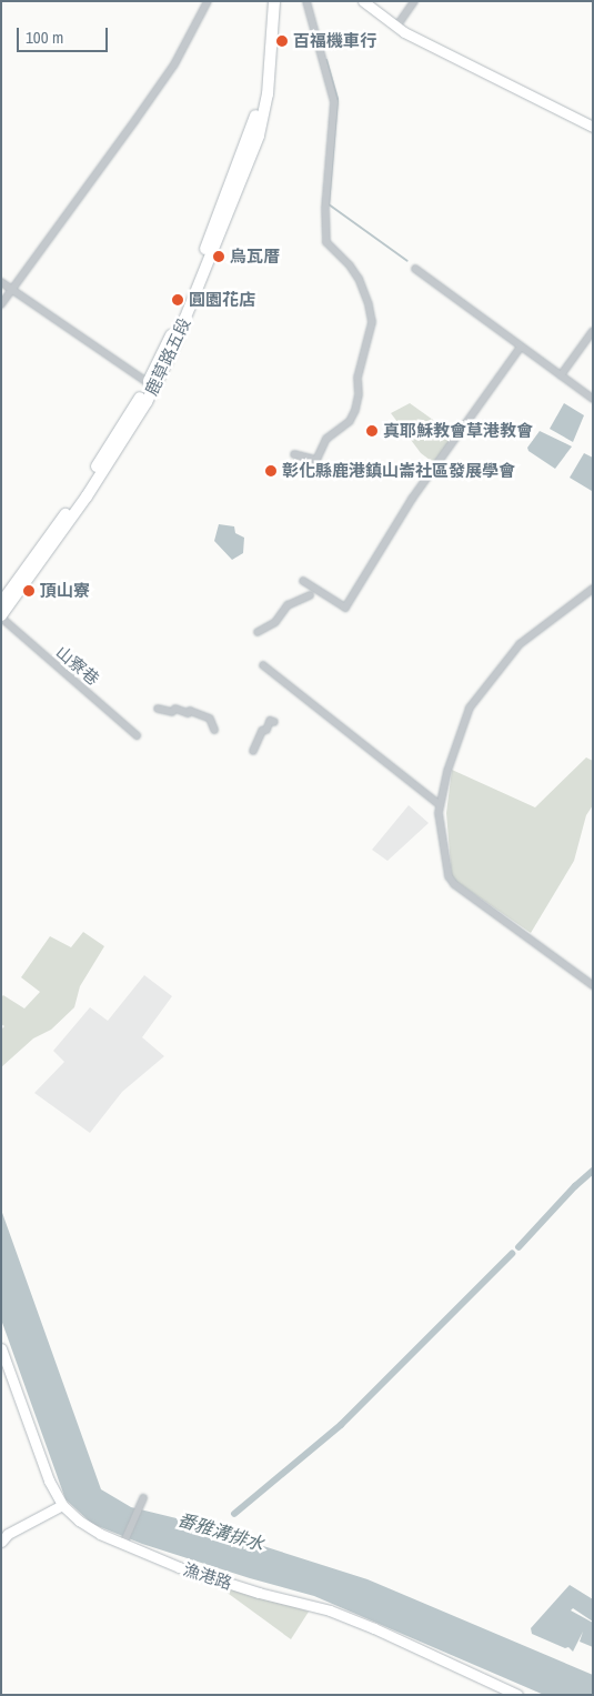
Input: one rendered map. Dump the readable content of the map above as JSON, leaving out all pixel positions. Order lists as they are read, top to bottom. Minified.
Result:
{"streets":{"main road":["鹿草路五段"],"street":["山寮巷","漁港路"]},"crossings":[["鹿草路五段","山寮巷"]],"water":["番雅溝排水"],"places":["百福機車行","烏瓦厝","圓園花店","真耶穌教會草港教會","彰化縣鹿港鎮山崙社區發展學會","頂山寮"],"scale_bar":"100 m"}
